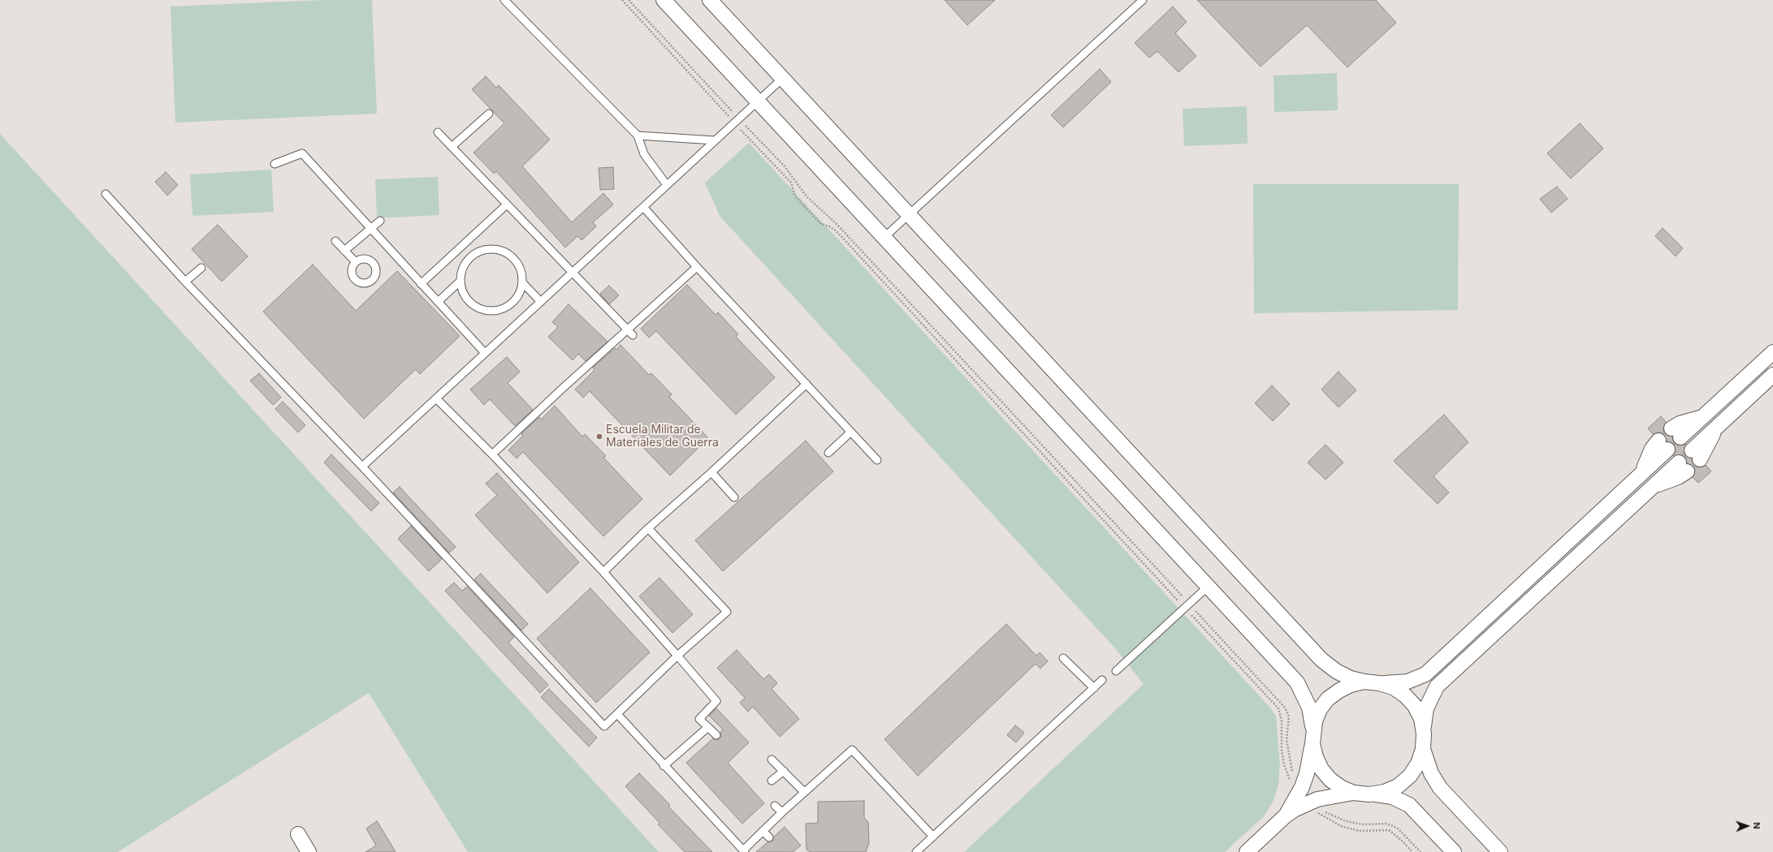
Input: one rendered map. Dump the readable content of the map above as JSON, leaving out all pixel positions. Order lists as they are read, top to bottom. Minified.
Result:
{"places":["Escuela Militar de Materiales de Guerra"],"north":"right"}
